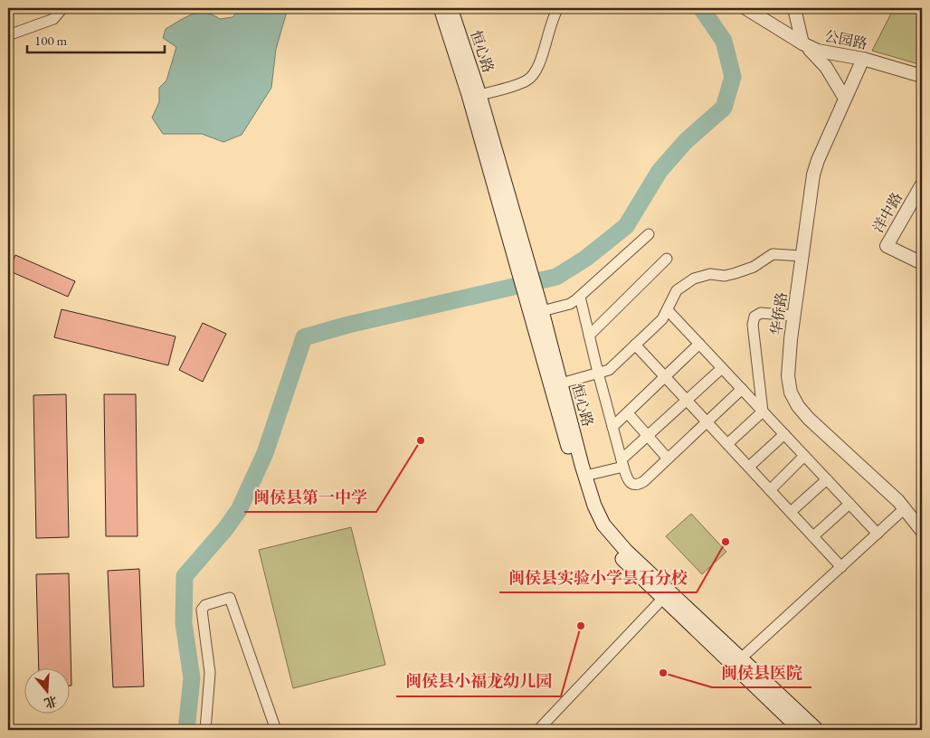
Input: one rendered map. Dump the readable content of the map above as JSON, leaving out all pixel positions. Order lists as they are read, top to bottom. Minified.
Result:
{"streets":{"main road":["恒心路"],"street":["公园路","洋中路","华侨路"]},"crossings":[["公园路","华侨路"]],"places":["闽侯县第一中学","闽侯县实验小学昙石分校","闽侯县小福龙幼儿园","闽侯县医院"],"scale_bar":"100 m","north":"bottom"}
